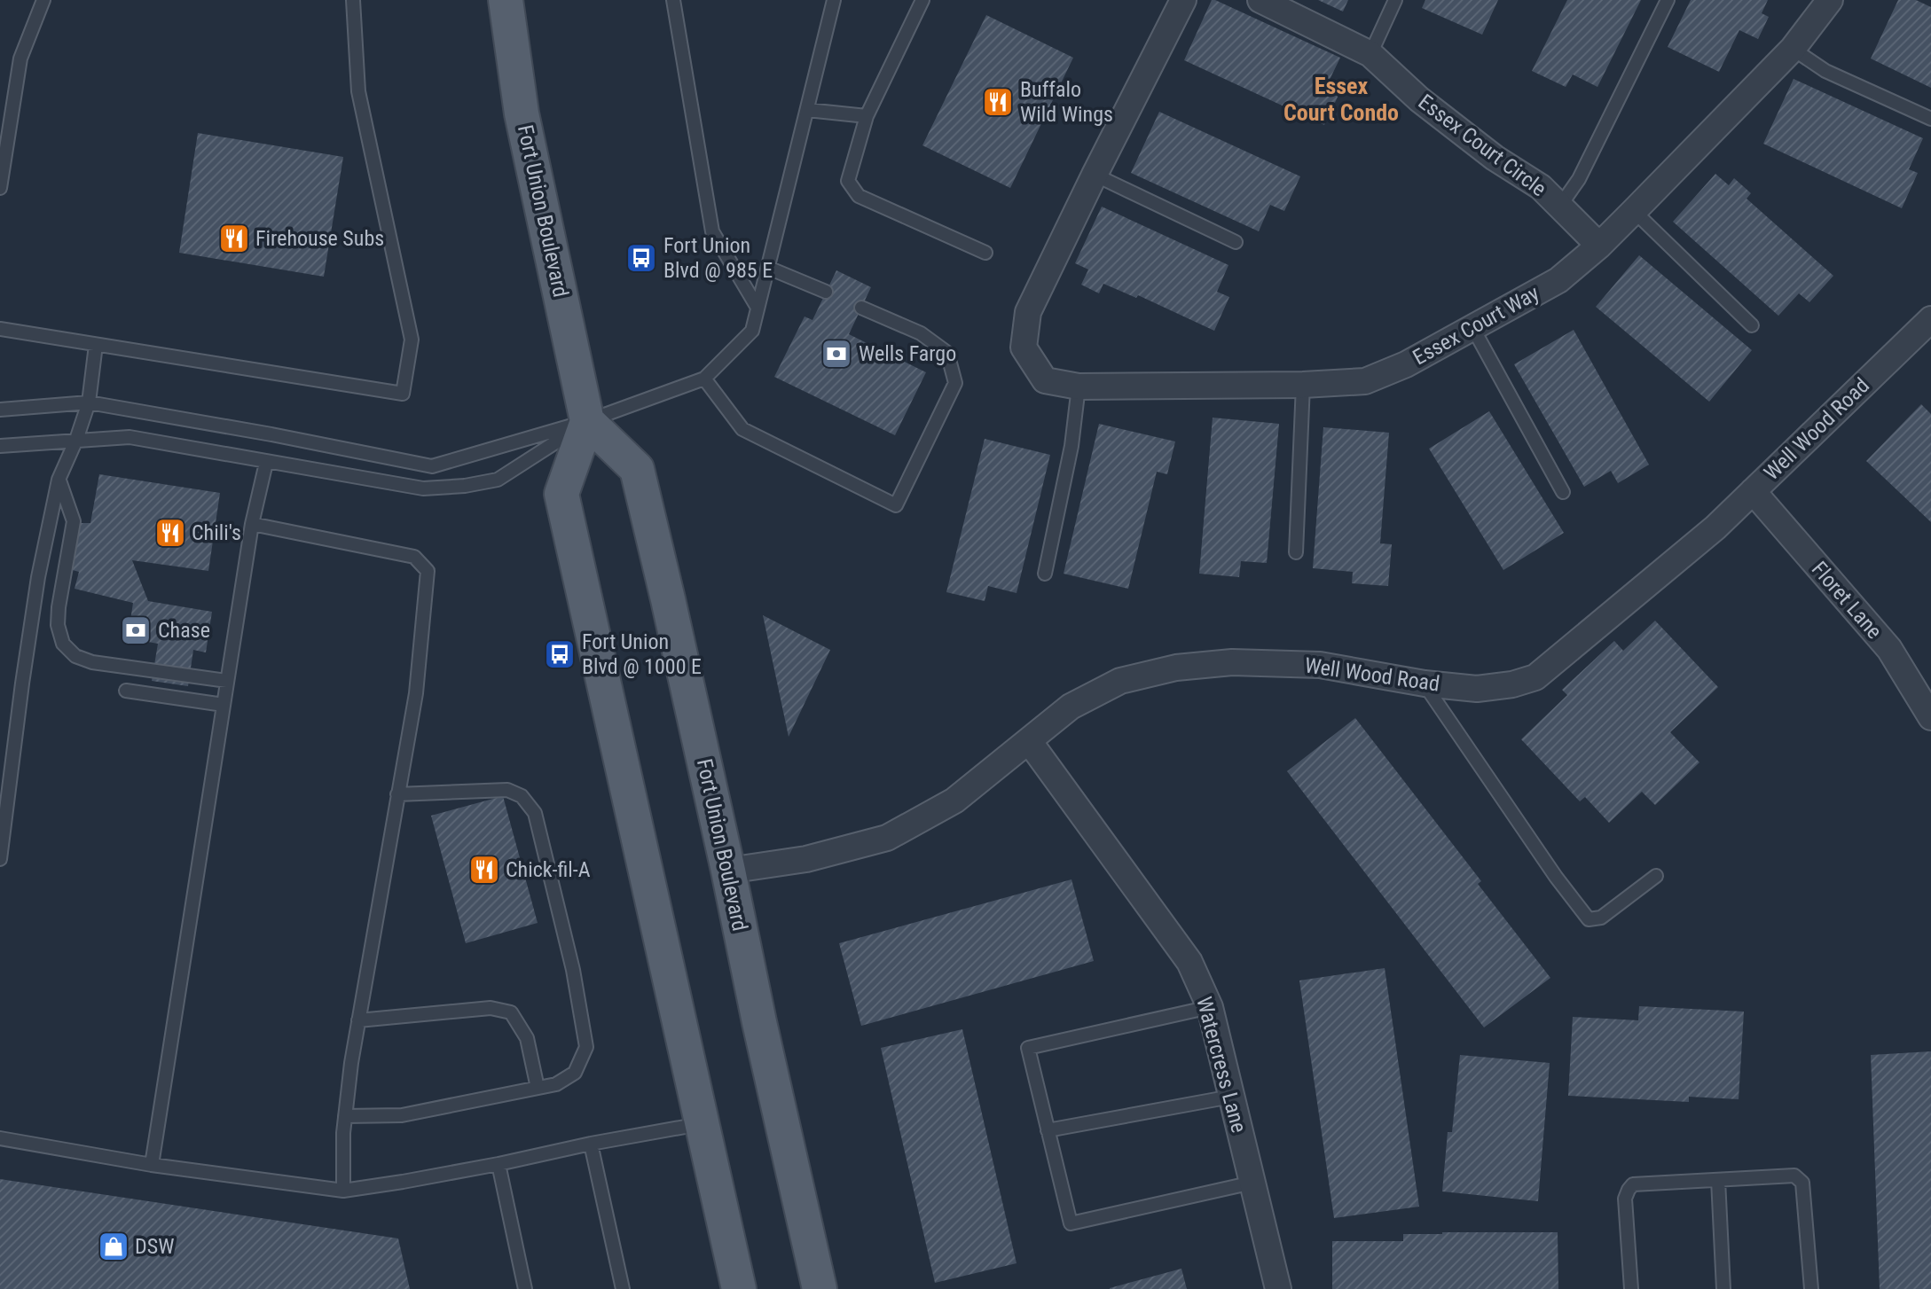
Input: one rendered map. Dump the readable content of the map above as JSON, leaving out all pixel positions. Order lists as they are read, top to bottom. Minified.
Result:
{"streets":{"main road":["Fort Union Boulevard"],"street":["Essex Court Circle","Essex Court Way","Well Wood Road","Floret Lane","Watercress Lane"]},"crossings":[["Essex Court Circle","Essex Court Way"],["Fort Union Boulevard","Well Wood Road"],["Well Wood Road","Floret Lane"],["Well Wood Road","Watercress Lane"]],"districts":["Essex Court Condo"],"places":{"restaurant":["Buffalo Wild Wings","Firehouse Subs","Chili's","Chick-fil-A"],"bus stop":["Fort Union Blvd @ 985 E","Fort Union Blvd @ 1000 E"],"bank":["Wells Fargo","Chase"],"shop":["DSW"]}}
